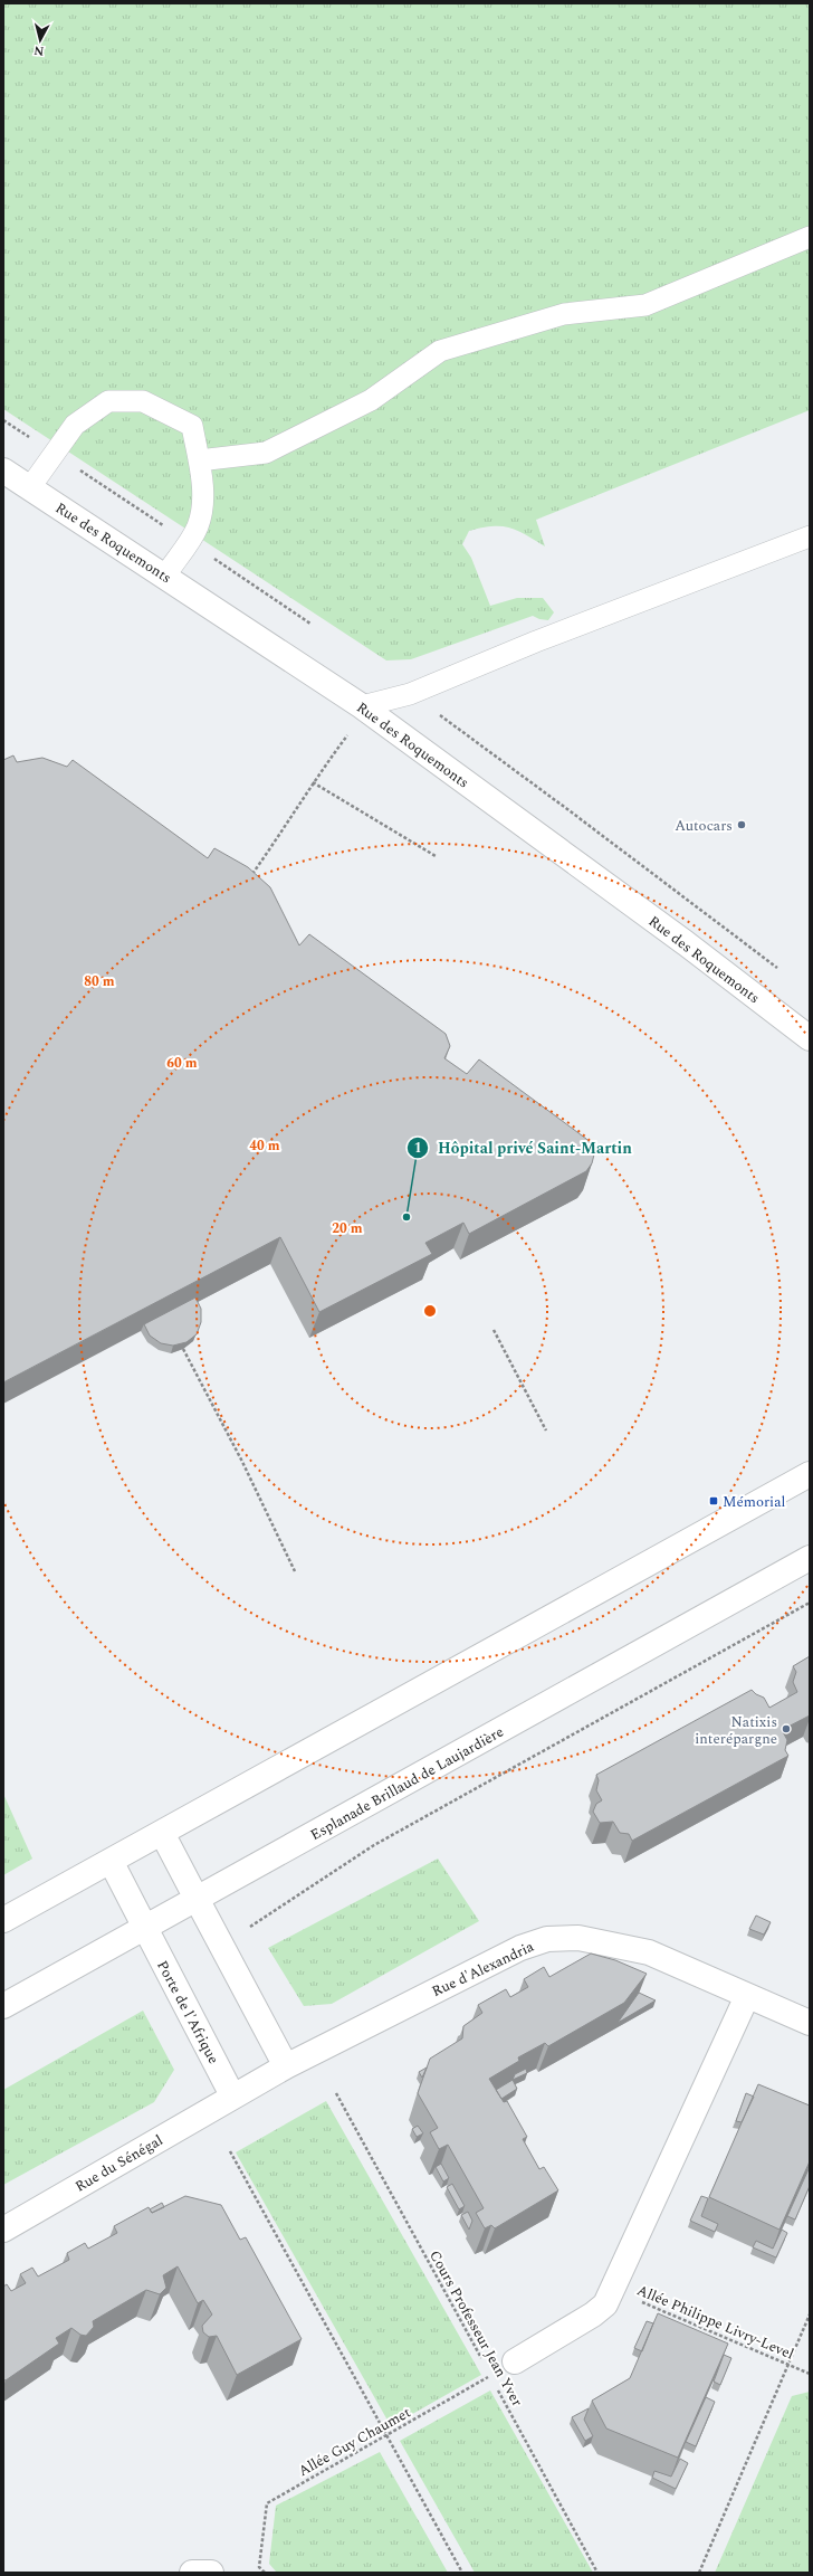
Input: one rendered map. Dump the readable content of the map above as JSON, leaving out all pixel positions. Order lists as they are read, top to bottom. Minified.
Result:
{"streets":{"street":["Rue des Roquemonts","Esplanade Brillaud de Laujardière","Rue d'Alexandria","Porte de l'Afrique","Rue du Sénégal"],"path":["Allée Philippe Livry-Level","Cours Professeur Jean Yver","Allée Guy Chaumet"]},"crossings":[["Esplanade Brillaud de Laujardière","Porte de l'Afrique"],["Rue d'Alexandria","Porte de l'Afrique"],["Rue d'Alexandria","Rue du Sénégal"],["Porte de l'Afrique","Rue du Sénégal"],["Cours Professeur Jean Yver","Allée Guy Chaumet"]],"places":{"other":["Autocars","Hôpital privé Saint-Martin","Natixis interépargne"],"transit":["Mémorial"]},"north":"bottom","rings":["80 m","60 m","40 m","20 m"]}
